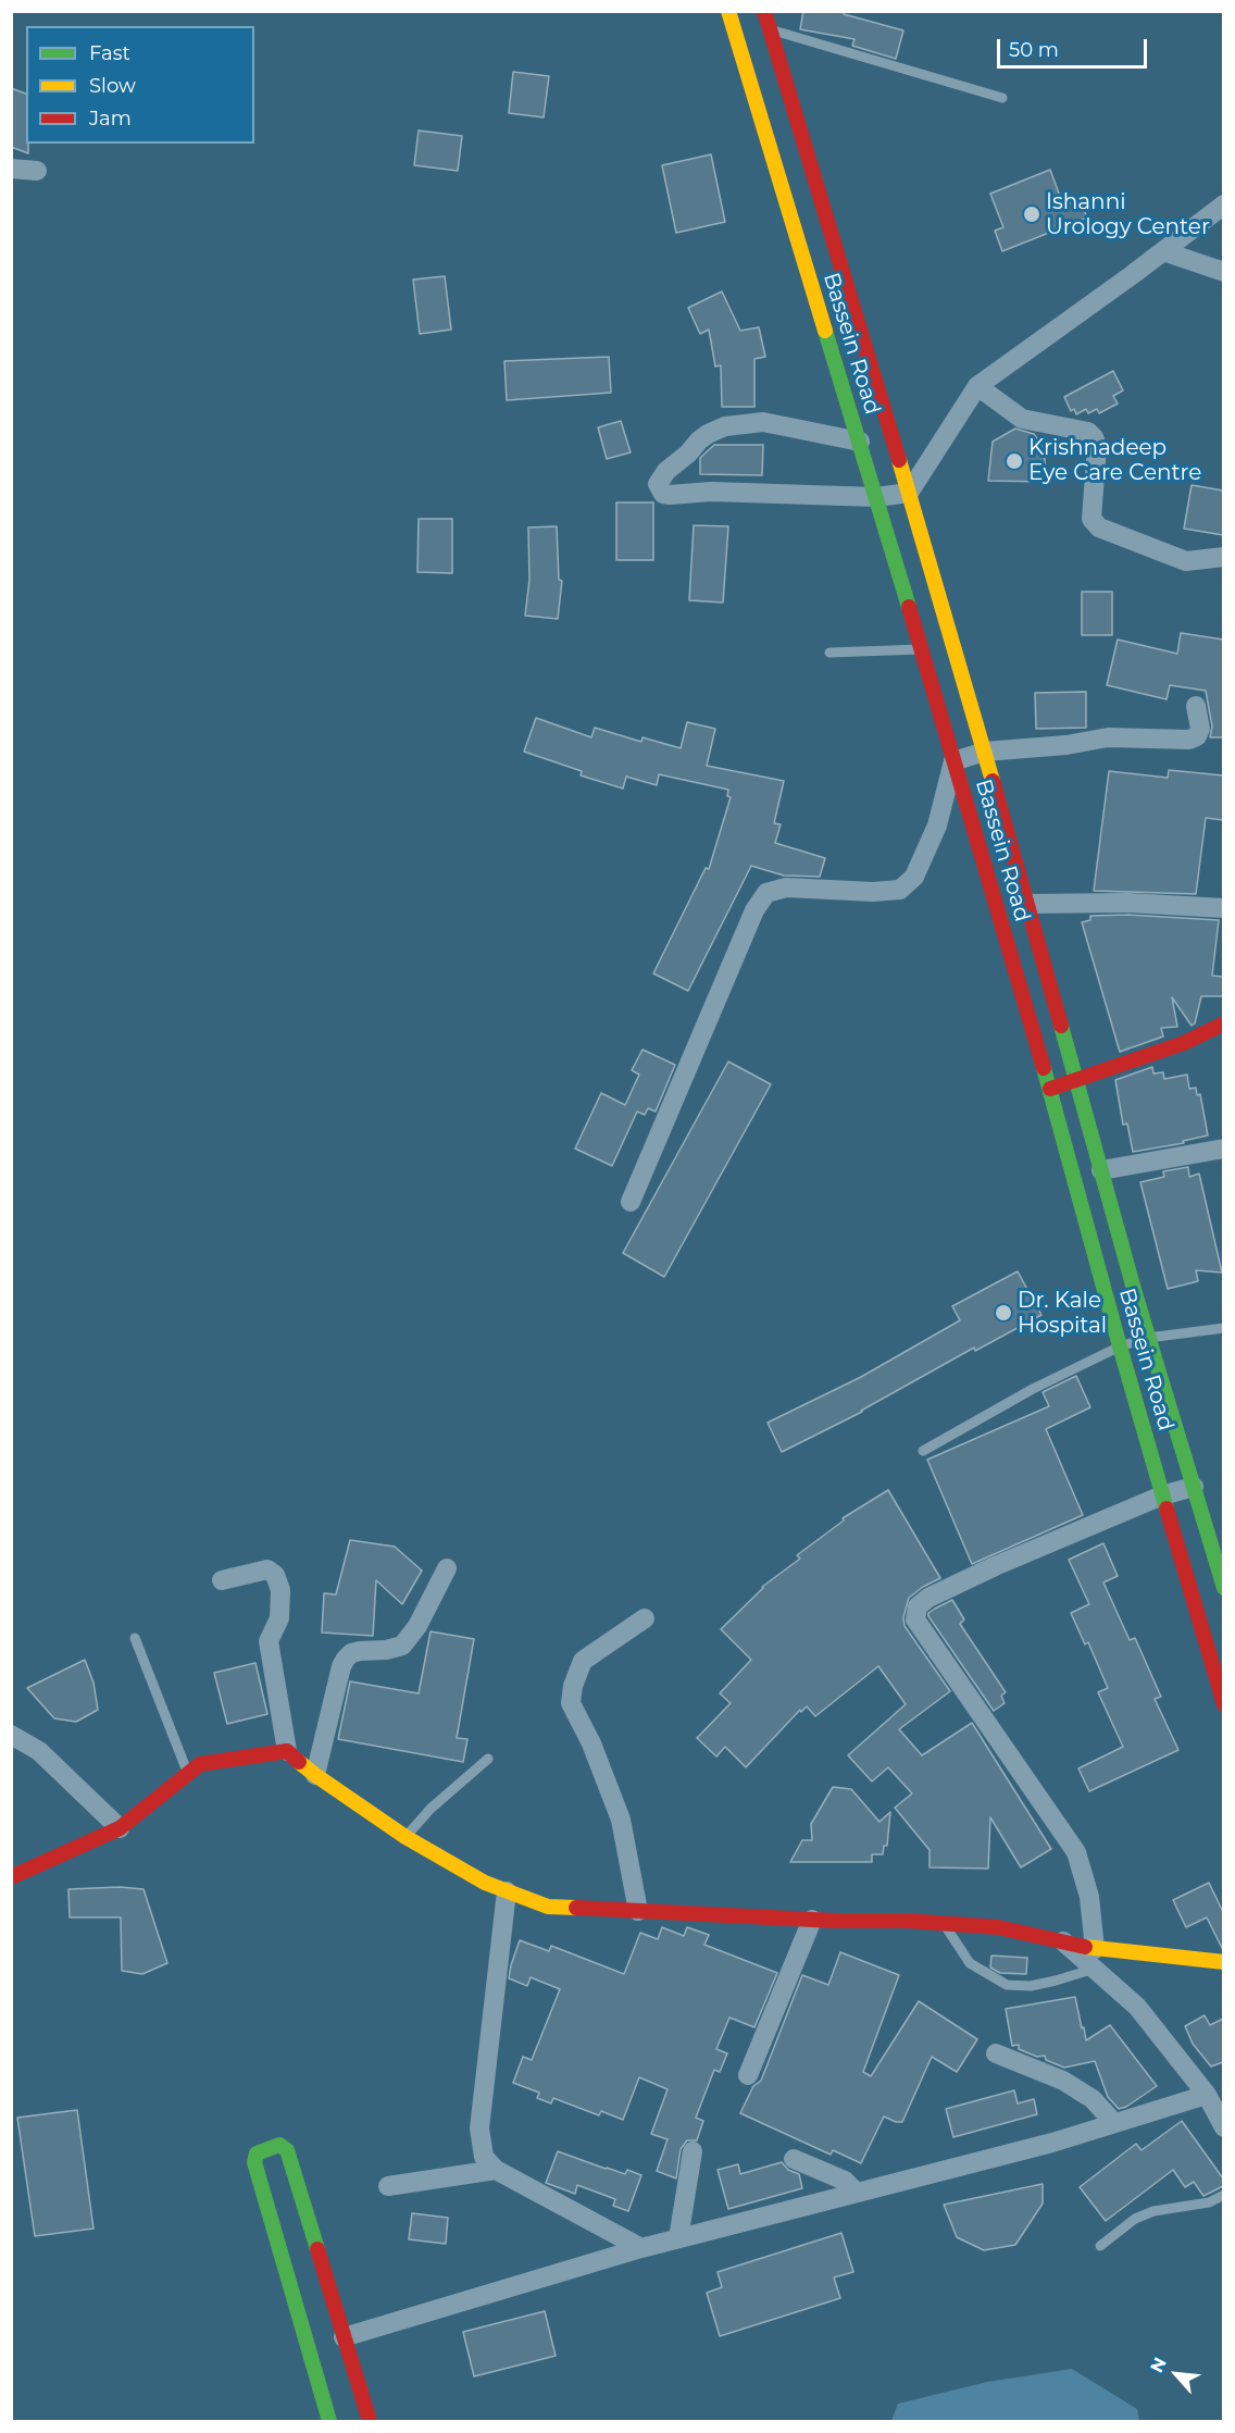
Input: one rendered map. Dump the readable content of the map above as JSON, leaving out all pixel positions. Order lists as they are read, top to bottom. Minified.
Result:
{"streets":{"main road":["Bassein Road"]},"places":["Ishanni Urology Center","Krishnadeep Eye Care Centre","Dr. Kale Hospital"],"legend":["Fast","Slow","Jam"],"scale_bar":"50 m","north":"top left"}
